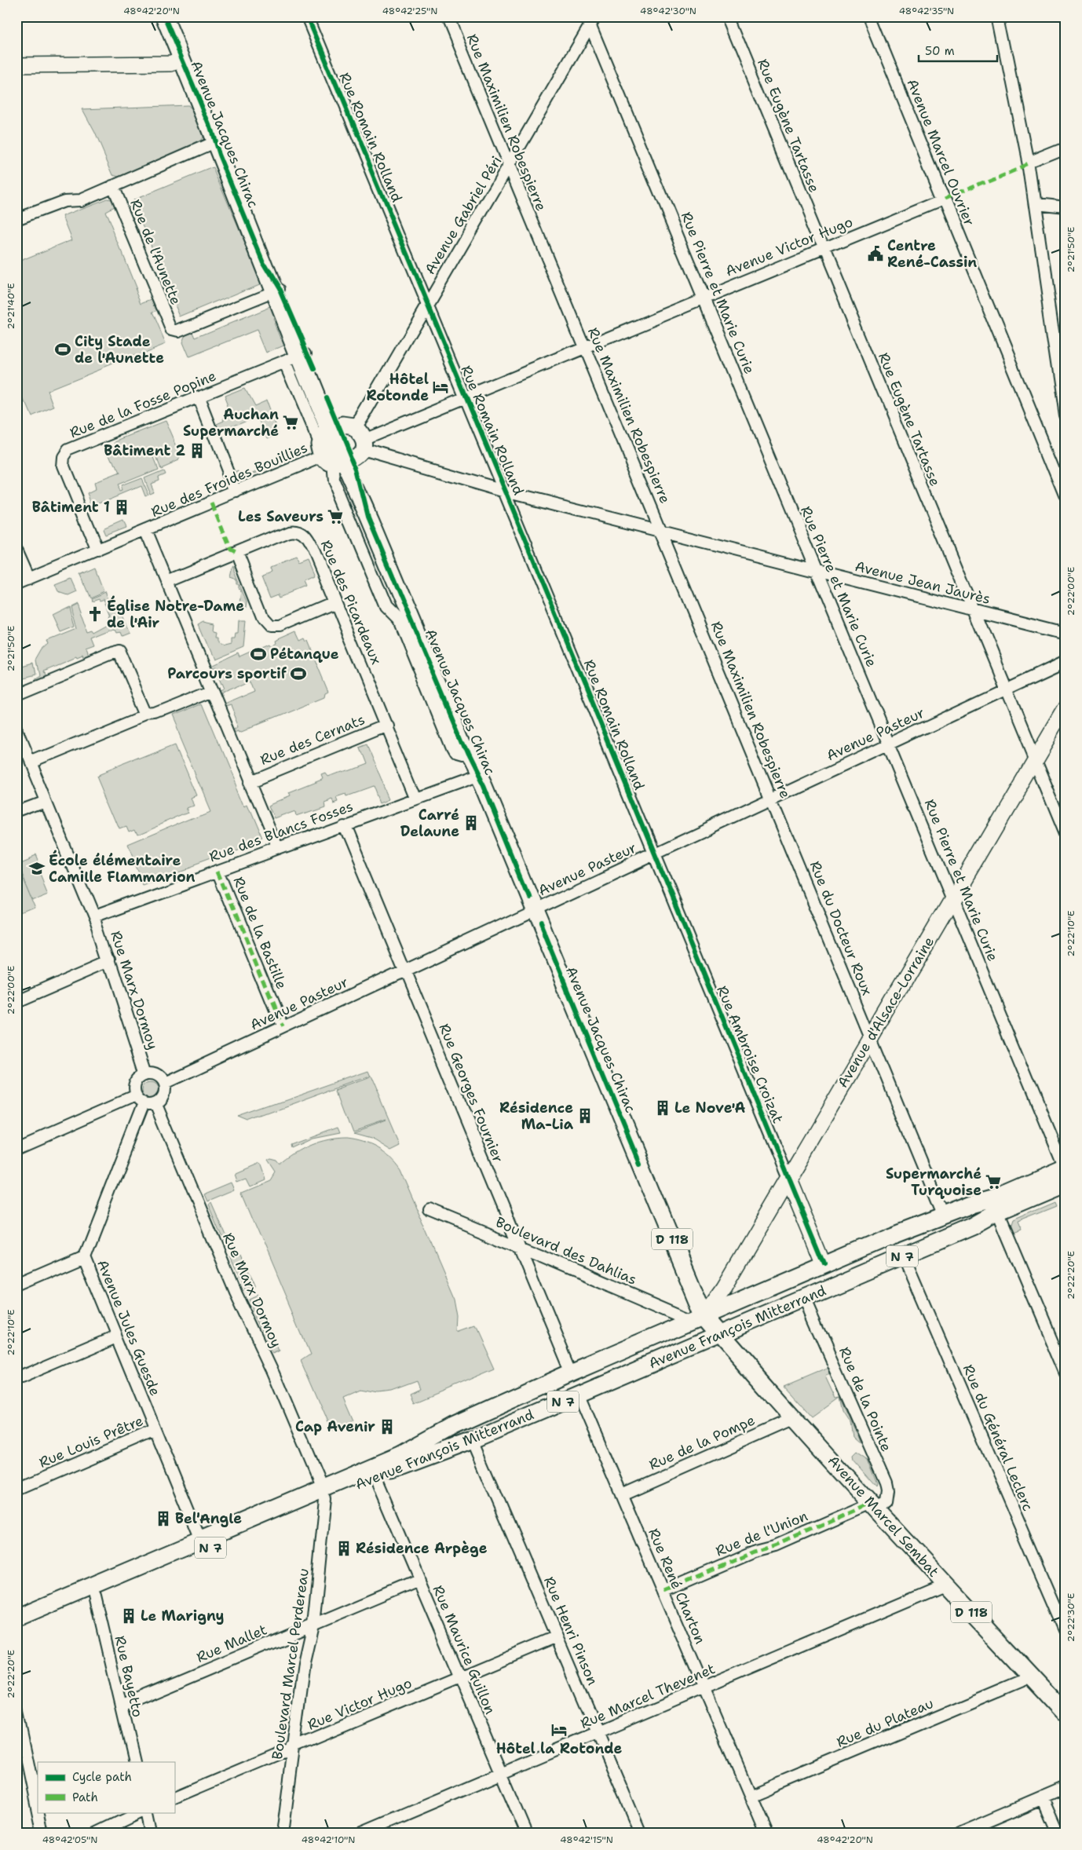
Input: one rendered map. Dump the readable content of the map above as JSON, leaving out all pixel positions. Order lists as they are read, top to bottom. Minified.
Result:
{"streets":{"main road":["Avenue Jacques Chirac","D 118","N 7","Avenue François Mitterrand","Avenue Marcel Sembat"],"street":["Rue Maximilien Robespierre","Rue Eugène Tartasse","Rue Romain Rolland","Avenue Marcel Ouvrier","Avenue Gabriel Péri","Avenue Victor Hugo","Rue de l'Aunette","Rue Pierre et Marie Curie","Rue de la Fosse Popine","Rue des Froides Bouillies","Avenue Jean Jaurès","Rue des Picardeaux","Avenue Pasteur","Rue des Cernats","Rue des Blancs Fosses","Rue du Docteur Roux","Rue de la Bastille","Rue Marx Dormoy","Avenue d'Alsace-Lorraine","Rue Ambroise Croizat","Rue Georges Fournier","Boulevard des Dahlias","Avenue Jules Guesde","Rue de la Pointe","Rue du Général Leclerc","Rue Louis Prêtre","Rue de la Pompe","Rue de l'Union","Rue René Charton","Rue Henri Pinson","Rue Mallet","Rue Maurice Guillon","Boulevard Marcel Perdereau","Rue Bayetto","Rue Marcel Thevenet","Rue Victor Hugo","Rue du Plateau"]},"crossings":[["Rue Maximilien Robespierre","Avenue Gabriel Péri"],["Rue Maximilien Robespierre","Avenue Victor Hugo"],["Rue Maximilien Robespierre","Avenue Jean Jaurès"],["Rue Maximilien Robespierre","Avenue Pasteur"],["Rue Maximilien Robespierre","Rue du Docteur Roux"],["Rue Eugène Tartasse","Avenue Victor Hugo"],["Rue Eugène Tartasse","Avenue Jean Jaurès"],["Rue Eugène Tartasse","Avenue Pasteur"],["Rue Eugène Tartasse","Avenue d'Alsace-Lorraine"],["Avenue Jacques Chirac","Avenue Gabriel Péri"],["Avenue Jacques Chirac","Avenue Victor Hugo"],["Avenue Jacques Chirac","Rue de l'Aunette"],["Avenue Jacques Chirac","Rue de la Fosse Popine"],["Avenue Jacques Chirac","Rue des Froides Bouillies"],["Avenue Jacques Chirac","Avenue Jean Jaurès"],["Avenue Jacques Chirac","Avenue Pasteur"],["Avenue Jacques Chirac","Rue des Blancs Fosses"],["Avenue Jacques Chirac","Avenue d'Alsace-Lorraine"],["Avenue Jacques Chirac","Boulevard des Dahlias"],["Avenue Jacques Chirac","Avenue François Mitterrand"],["Avenue Jacques Chirac","Avenue Marcel Sembat"],["Rue Romain Rolland","Avenue Gabriel Péri"],["Rue Romain Rolland","Avenue Victor Hugo"],["Rue Romain Rolland","Avenue Jean Jaurès"],["Rue Romain Rolland","Avenue Pasteur"],["Rue Romain Rolland","Rue Ambroise Croizat"],["Avenue Marcel Ouvrier","Avenue Victor Hugo"],["Avenue Gabriel Péri","Avenue Victor Hugo"],["Avenue Gabriel Péri","Rue Pierre et Marie Curie"],["Avenue Gabriel Péri","Rue des Froides Bouillies"],["Avenue Gabriel Péri","Avenue Jean Jaurès"],["Avenue Victor Hugo","Rue Pierre et Marie Curie"],["Avenue Victor Hugo","Rue des Froides Bouillies"],["Avenue Victor Hugo","Avenue Jean Jaurès"],["Rue Pierre et Marie Curie","Avenue Jean Jaurès"],["Rue Pierre et Marie Curie","Avenue Pasteur"],["Rue Pierre et Marie Curie","Avenue d'Alsace-Lorraine"],["Rue Pierre et Marie Curie","Avenue François Mitterrand"],["Rue de la Fosse Popine","Rue des Froides Bouillies"],["Rue des Froides Bouillies","Avenue Jean Jaurès"],["Rue des Picardeaux","Rue des Cernats"],["Rue des Picardeaux","Rue des Blancs Fosses"],["Avenue Pasteur","Rue de la Bastille"],["Avenue Pasteur","Rue Marx Dormoy"],["Avenue Pasteur","Rue Ambroise Croizat"],["Avenue Pasteur","Rue Georges Fournier"],["Avenue Pasteur","Avenue Jules Guesde"],["Rue des Blancs Fosses","Rue de la Bastille"],["Rue des Blancs Fosses","Rue Marx Dormoy"],["Rue des Blancs Fosses","Rue Georges Fournier"],["Rue du Docteur Roux","Avenue d'Alsace-Lorraine"],["Rue du Docteur Roux","Avenue François Mitterrand"],["Rue Marx Dormoy","Avenue François Mitterrand"],["Rue Marx Dormoy","Avenue Jules Guesde"],["Rue Marx Dormoy","Boulevard Marcel Perdereau"],["Avenue d'Alsace-Lorraine","Rue Ambroise Croizat"],["Avenue d'Alsace-Lorraine","Boulevard des Dahlias"],["Avenue d'Alsace-Lorraine","Avenue François Mitterrand"],["Avenue d'Alsace-Lorraine","Avenue Marcel Sembat"],["Rue Ambroise Croizat","Avenue François Mitterrand"],["Rue Georges Fournier","Boulevard des Dahlias"],["Rue Georges Fournier","Avenue François Mitterrand"],["Boulevard des Dahlias","Avenue François Mitterrand"],["Boulevard des Dahlias","Avenue Marcel Sembat"],["Avenue François Mitterrand","Avenue Jules Guesde"],["Avenue François Mitterrand","Rue de la Pointe"],["Avenue François Mitterrand","Rue du Général Leclerc"],["Avenue François Mitterrand","Avenue Marcel Sembat"],["Avenue François Mitterrand","Rue René Charton"],["Avenue François Mitterrand","Rue Henri Pinson"],["Avenue François Mitterrand","Rue Maurice Guillon"],["Avenue François Mitterrand","Boulevard Marcel Perdereau"],["Avenue François Mitterrand","Rue Bayetto"],["Avenue Jules Guesde","Rue Louis Prêtre"],["Rue de la Pointe","Avenue Marcel Sembat"],["Rue de la Pointe","Rue de l'Union"],["Rue de la Pompe","Avenue Marcel Sembat"],["Rue de la Pompe","Rue René Charton"],["Avenue Marcel Sembat","Rue de l'Union"],["Avenue Marcel Sembat","Rue Marcel Thevenet"],["Avenue Marcel Sembat","Rue du Plateau"],["Rue de l'Union","Rue René Charton"],["Rue René Charton","Rue Marcel Thevenet"],["Rue René Charton","Rue du Plateau"],["Rue Henri Pinson","Rue Marcel Thevenet"],["Rue Henri Pinson","Rue Victor Hugo"],["Rue Mallet","Rue Maurice Guillon"],["Rue Mallet","Boulevard Marcel Perdereau"],["Rue Mallet","Rue Bayetto"],["Rue Maurice Guillon","Rue Marcel Thevenet"],["Rue Maurice Guillon","Rue Victor Hugo"],["Boulevard Marcel Perdereau","Rue Victor Hugo"]],"places":{"public building":["Centre René-Cassin"],"sports":["City Stade de l'Aunette","Pétanque","Parcours sportif"],"hotel":["Hôtel Rotonde","Hôtel la Rotonde"],"supermarket":["Auchan Supermarché","Les Saveurs","Supermarché Turquoise"],"building":["Bâtiment 2","Bâtiment 1","Carré Delaune","Le Nove'A","Résidence Ma-Lia","Cap Avenir","Bel'Angle","Résidence Arpège","Le Marigny"],"church":["Église Notre-Dame de l'Air"],"school or university":["École élémentaire Camille Flammarion"]},"legend":["Cycle path","Path"],"scale_bar":"50 m","coordinates":["48°42'20\"N","48°42'25\"N","48°42'30\"N","48°42'35\"N","2°21'50\"E","2°21'40\"E","2°22'00\"E","2°22'10\"E","2°22'20\"E","2°22'30\"E","48°42'05\"N","48°42'10\"N","48°42'15\"N"]}
